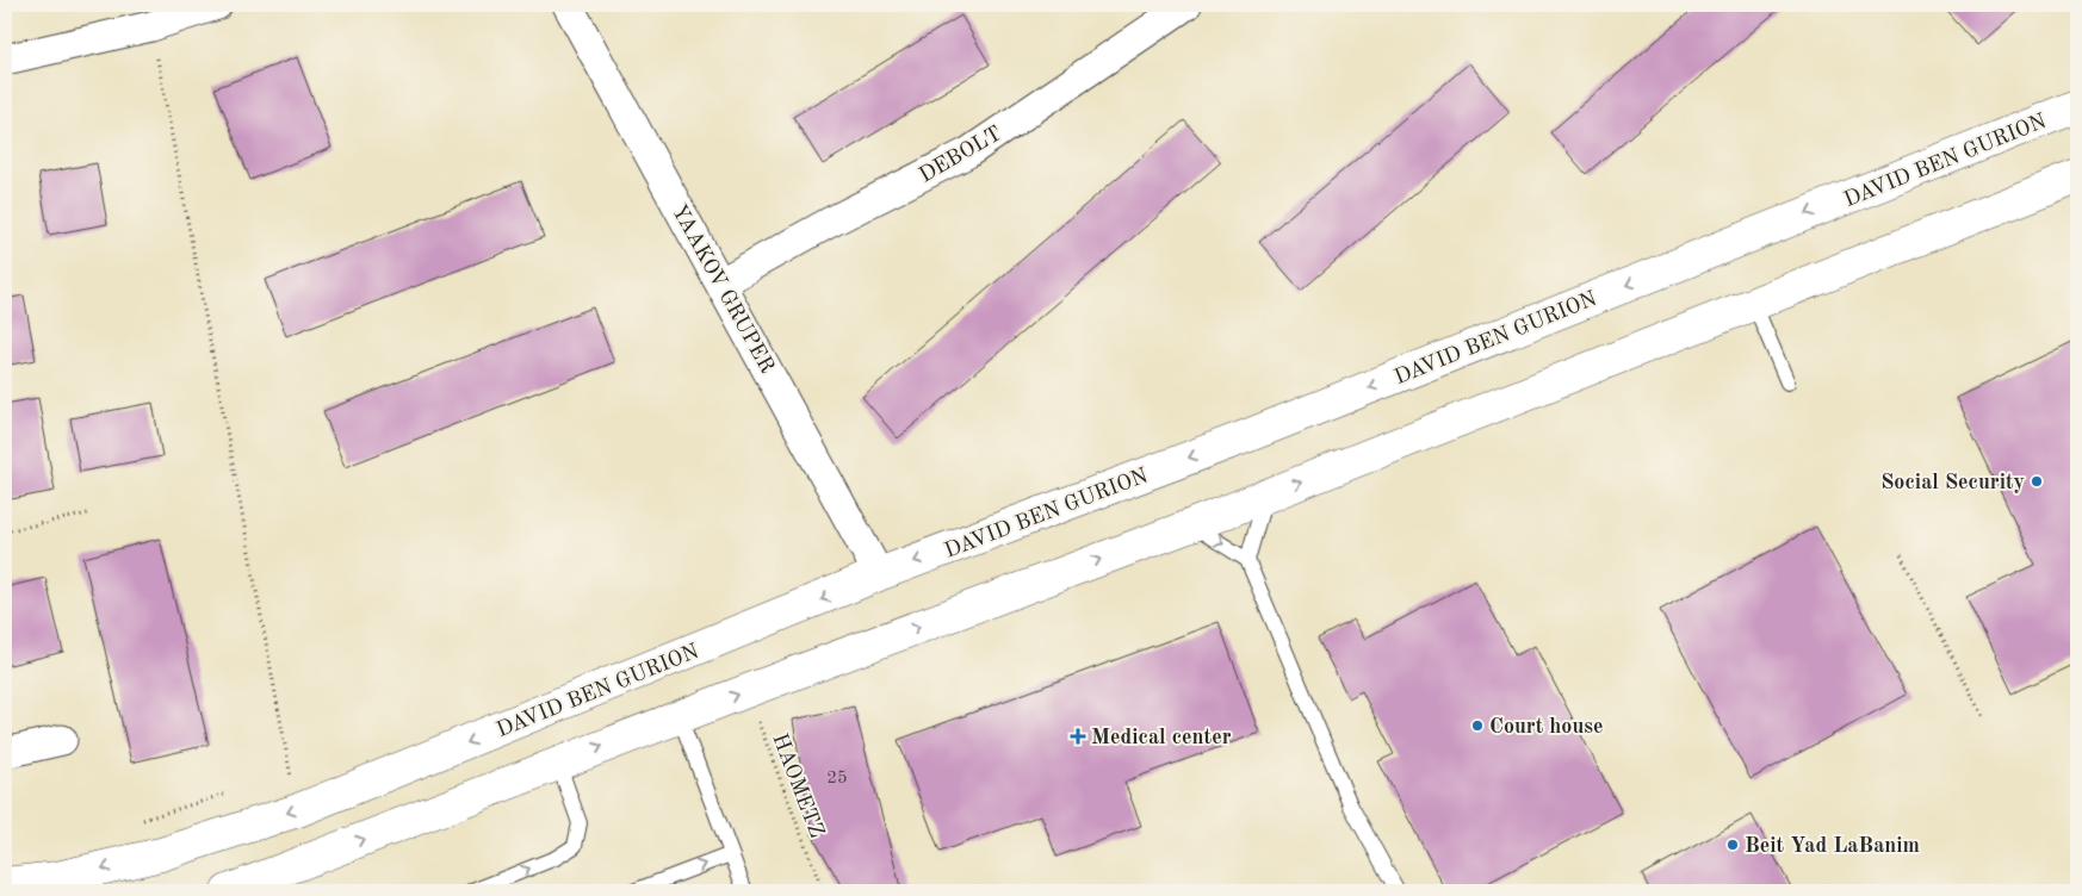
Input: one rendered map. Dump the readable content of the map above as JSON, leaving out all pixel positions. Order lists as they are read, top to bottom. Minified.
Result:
{"streets":{"main road":["DAVID BEN GURION"],"street":["DEBOLT","YAAKOV GRUPER"],"path":["HAOMETZ"]},"crossings":[["DEBOLT","YAAKOV GRUPER"],["DAVID BEN GURION","YAAKOV GRUPER"]],"places":{"other":["Social Security","Court house","Beit Yad LaBanim"],"health":["Medical center"]},"house_numbers":["25"]}
